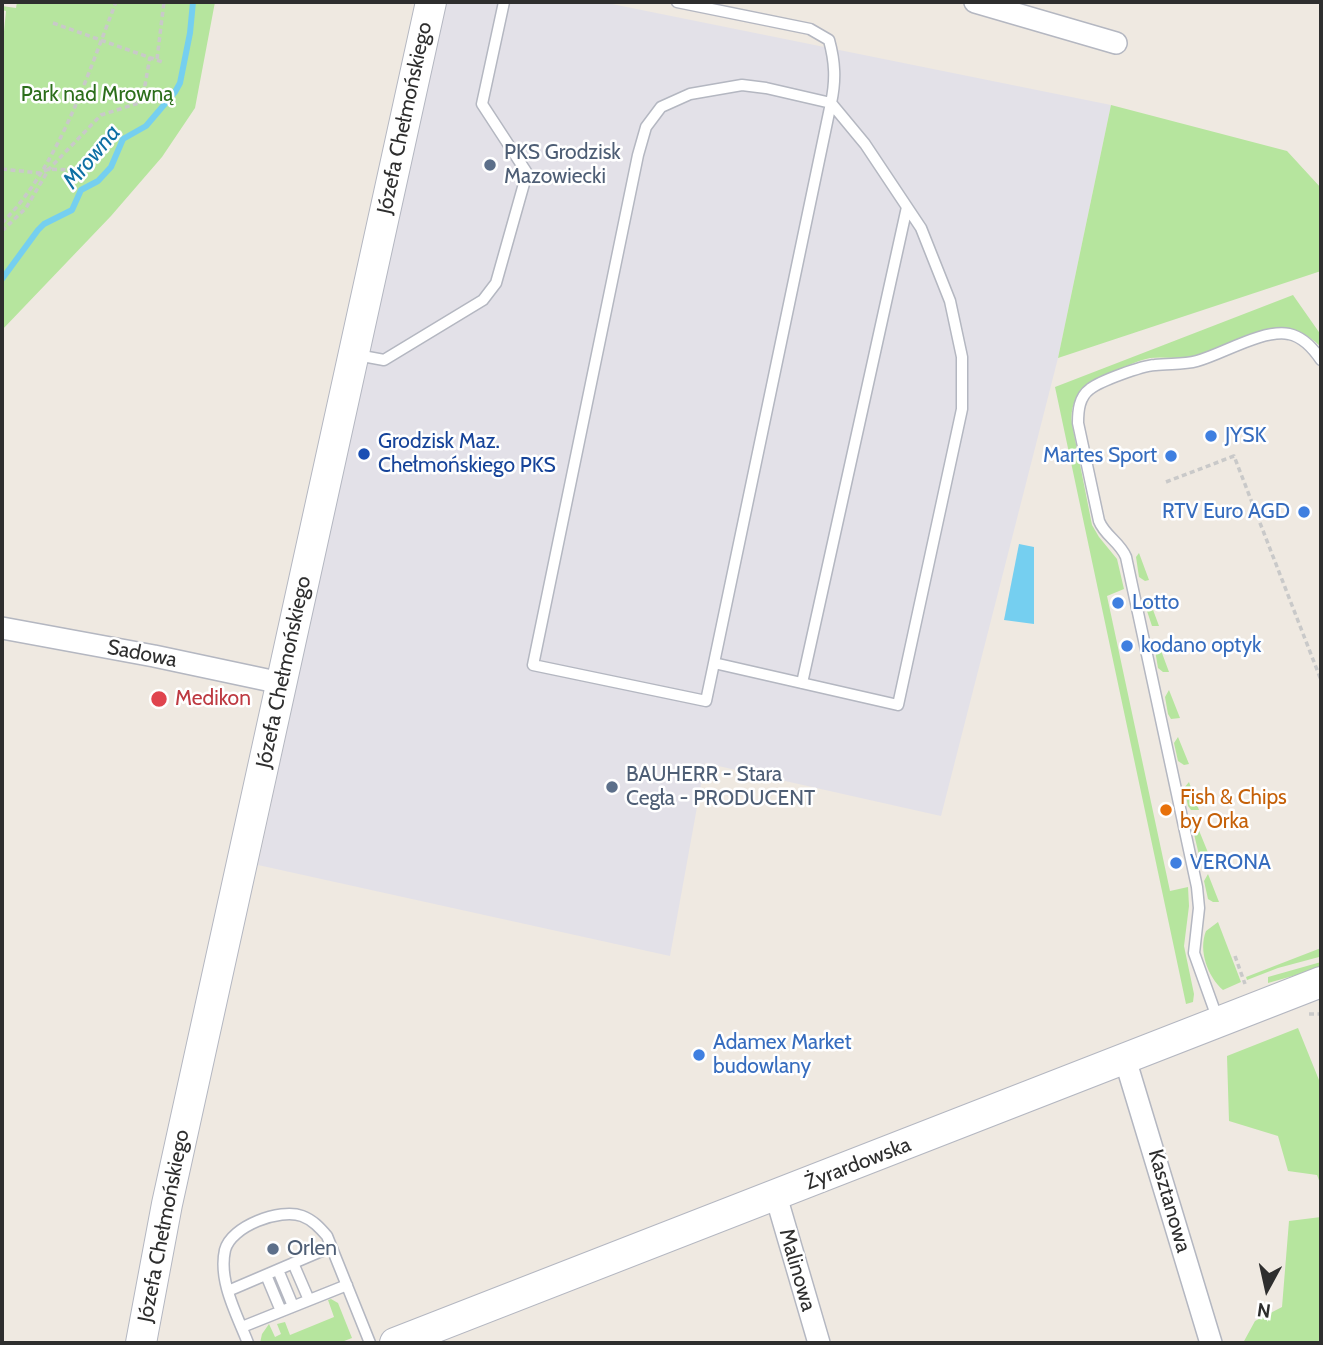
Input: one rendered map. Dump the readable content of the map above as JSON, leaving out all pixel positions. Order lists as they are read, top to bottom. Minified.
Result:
{"streets":{"street":["Józefa Chełmońskiego","Sadowa","Żyrardowska","Kasztanowa","Malinowa"]},"crossings":[["Józefa Chełmońskiego","Sadowa"],["Żyrardowska","Kasztanowa"],["Żyrardowska","Malinowa"]],"water":["Mrowna"],"parks":["Park nad Mrowną"],"places":["PKS Grodzisk Mazowiecki","JYSK","Grodzisk Maz. Chełmońskiego PKS","Martes Sport","RTV Euro AGD","Lotto","kodano optyk","Medikon","BAUHERR - Stara Cegła - PRODUCENT","Fish & Chips by Orka","VERONA","Adamex Market budowlany","Orlen"],"north":"bottom"}
